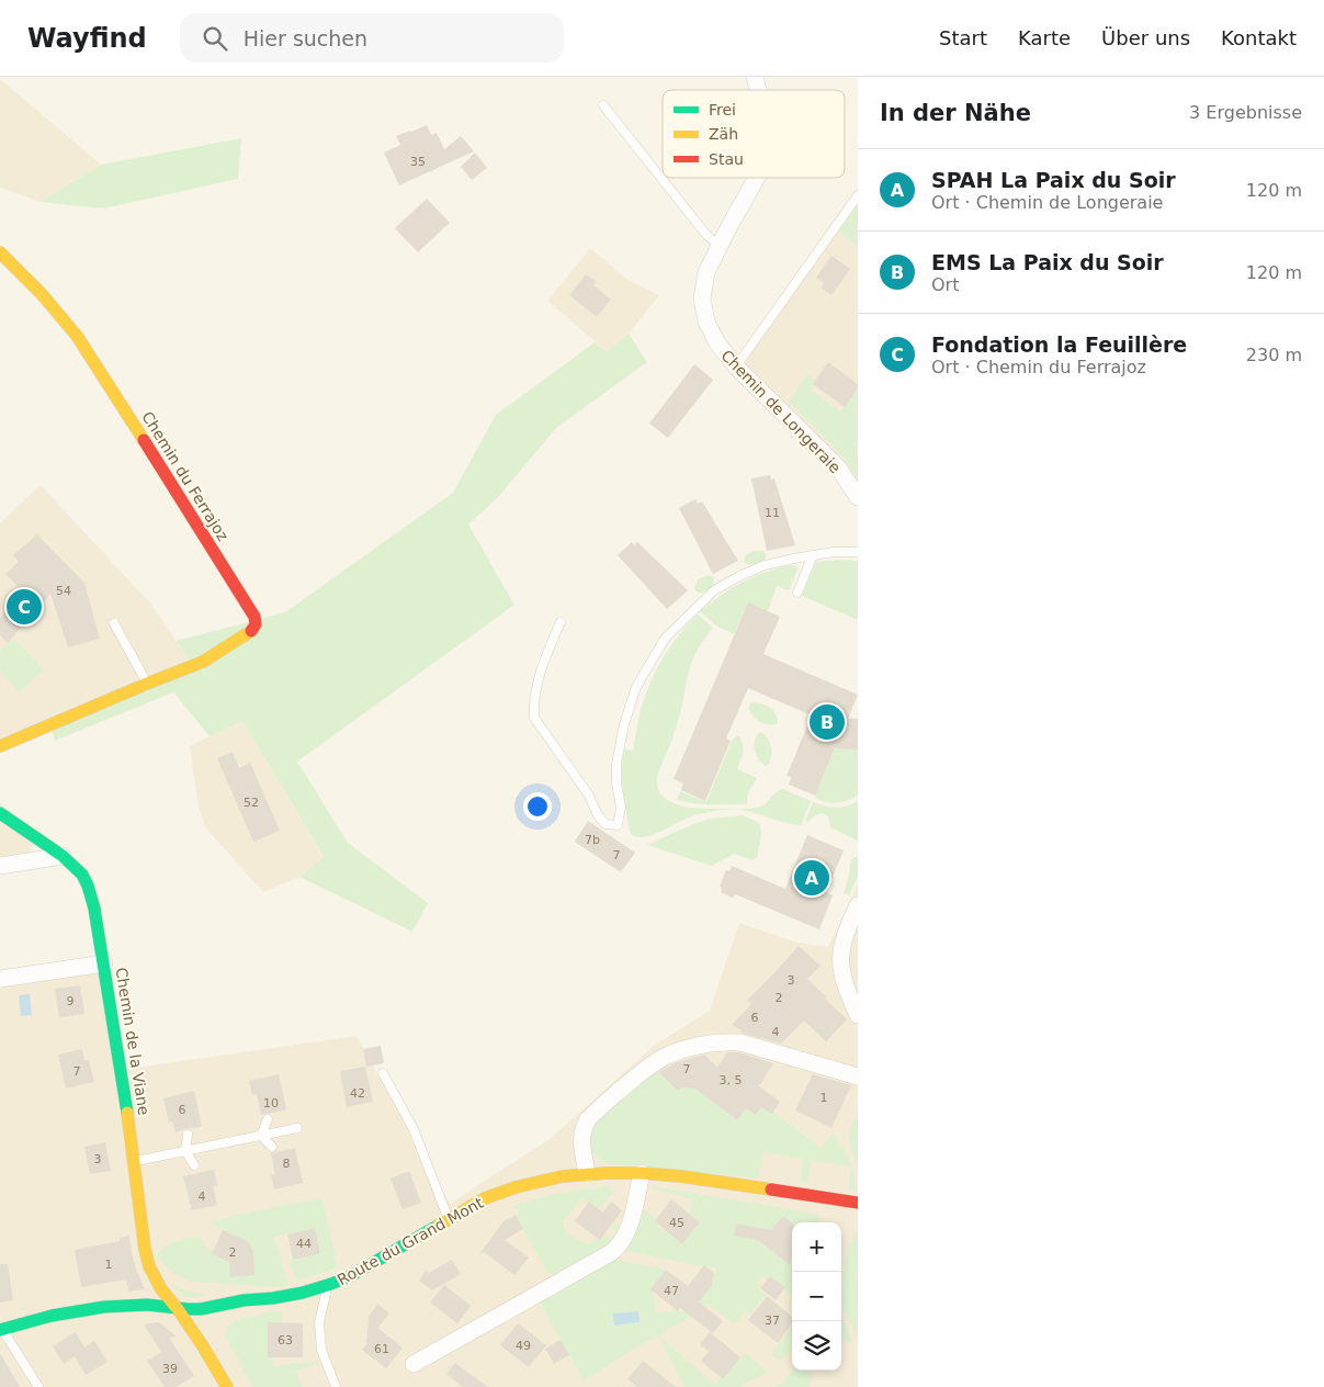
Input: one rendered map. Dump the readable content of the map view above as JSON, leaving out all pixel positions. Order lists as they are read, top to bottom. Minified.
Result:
{"streets":{"street":["Chemin de Longeraie","Chemin du Ferrajoz","Chemin de la Viane","Route du Grand Mont"]},"crossings":[["Chemin de la Viane","Route du Grand Mont"]],"house_numbers":["35","11","54","52","7b","7","3","2","9","6","4","7","7","3, 5","42","1","10","6","3","8","4","45","44","2","1","47","37","63","49","61","39"],"legend":["Frei","Zäh","Stau"],"page":{"header":"Wayfind","search":"Hier suchen","nav":["Start","Karte","Über uns","Kontakt"],"heading":["In der Nähe","3 Ergebnisse"],"list":[{"mark":"A","name":"SPAH La Paix du Soir","note":"Ort · Chemin de Longeraie","value":"120 m"},{"mark":"B","name":"EMS La Paix du Soir","note":"Ort","value":"120 m"},{"mark":"C","name":"Fondation la Feuillère","note":"Ort · Chemin du Ferrajoz","value":"230 m"}],"pins":["C","B","A"],"map_buttons":["+","−"]}}
